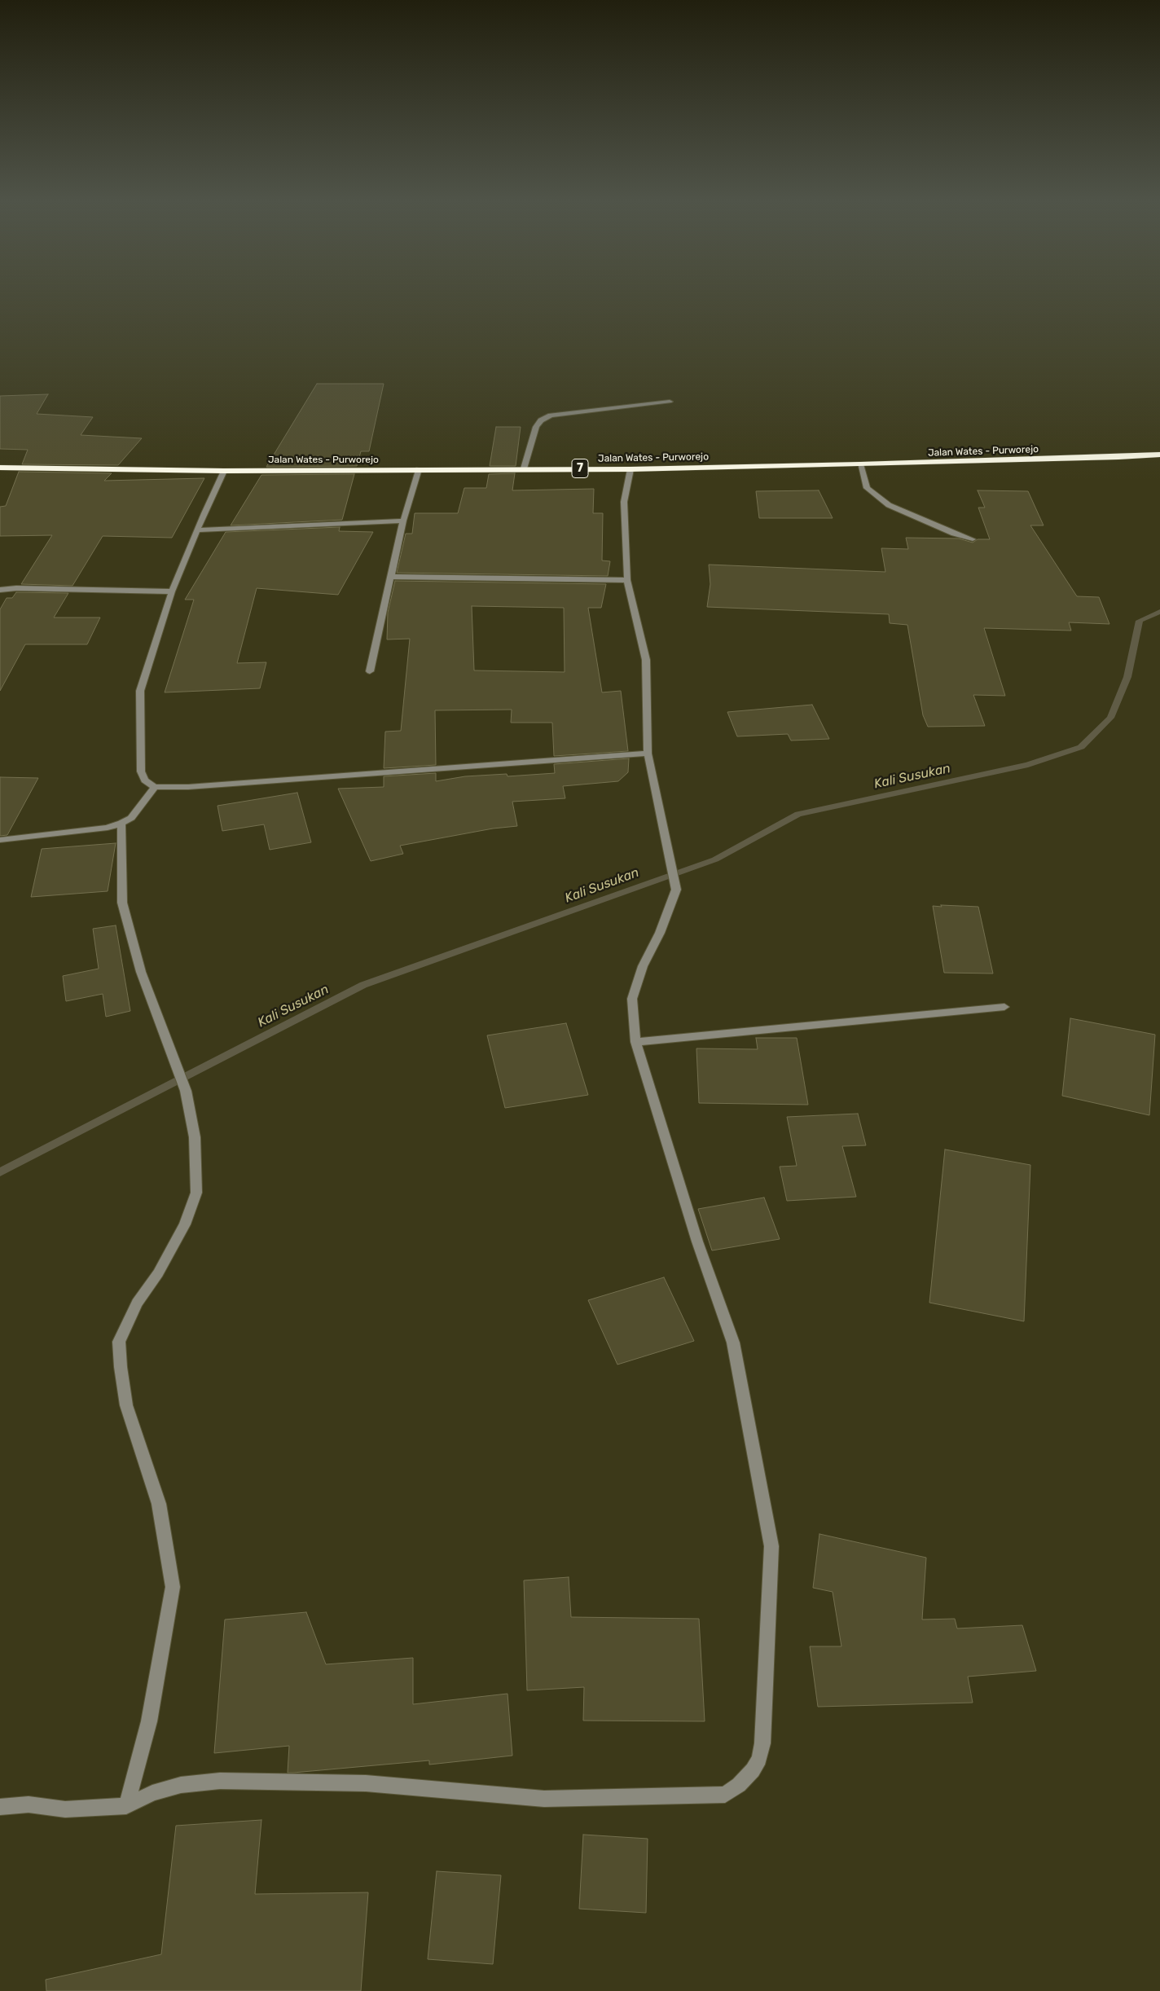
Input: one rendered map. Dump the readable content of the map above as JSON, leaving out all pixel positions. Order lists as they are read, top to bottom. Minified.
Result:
{"streets":{"highway":["Jalan Wates - Purworejo","7"]},"water":["Kali Susukan"]}
